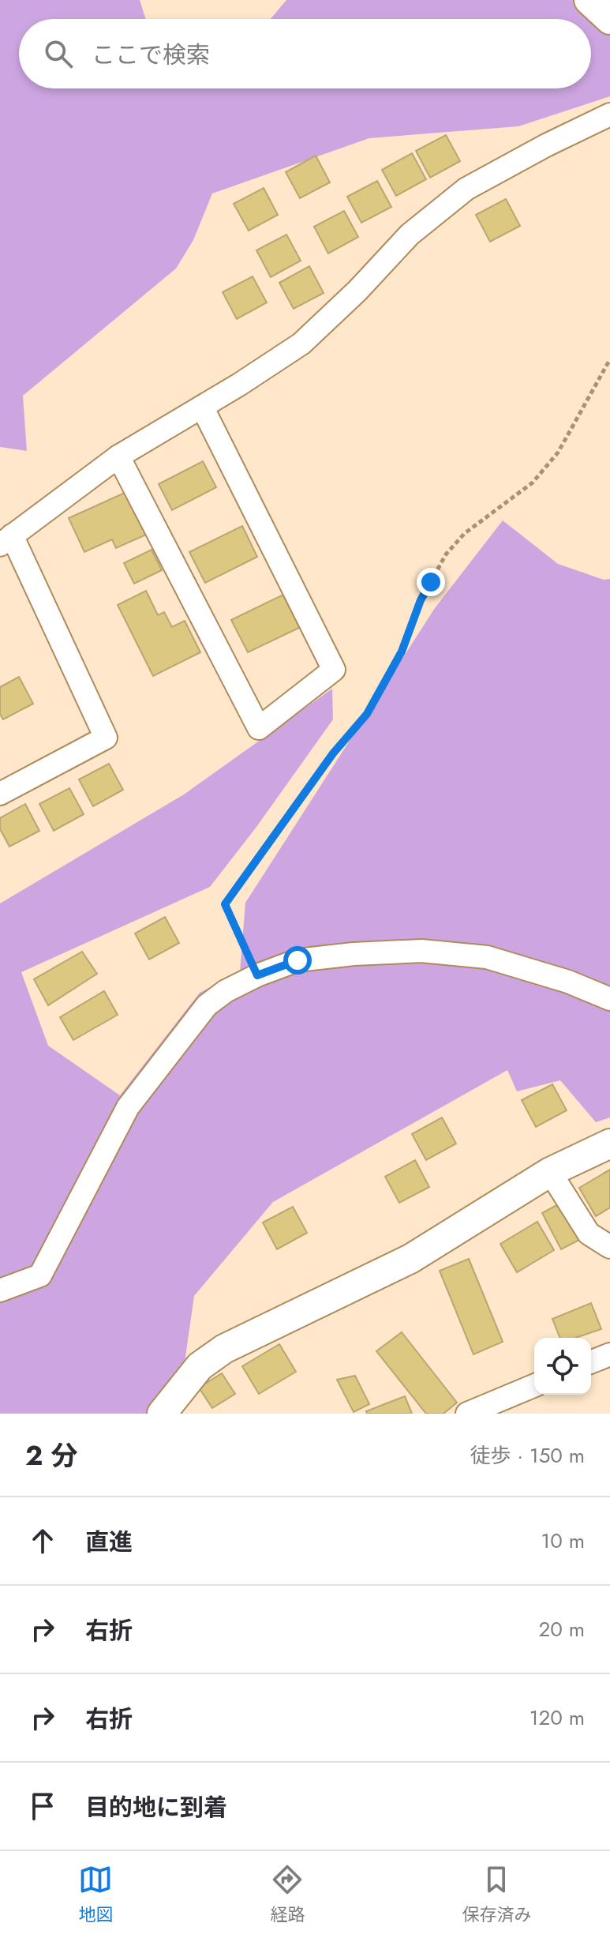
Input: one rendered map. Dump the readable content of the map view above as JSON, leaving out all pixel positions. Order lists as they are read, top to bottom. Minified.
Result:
{"page":{"search":"ここで検索","heading":["2 分","徒歩 · 150 m"],"list":[["直進","10 m"],["右折","20 m"],["右折","120 m"],"目的地に到着"],"nav":["地図","経路","保存済み"]}}
